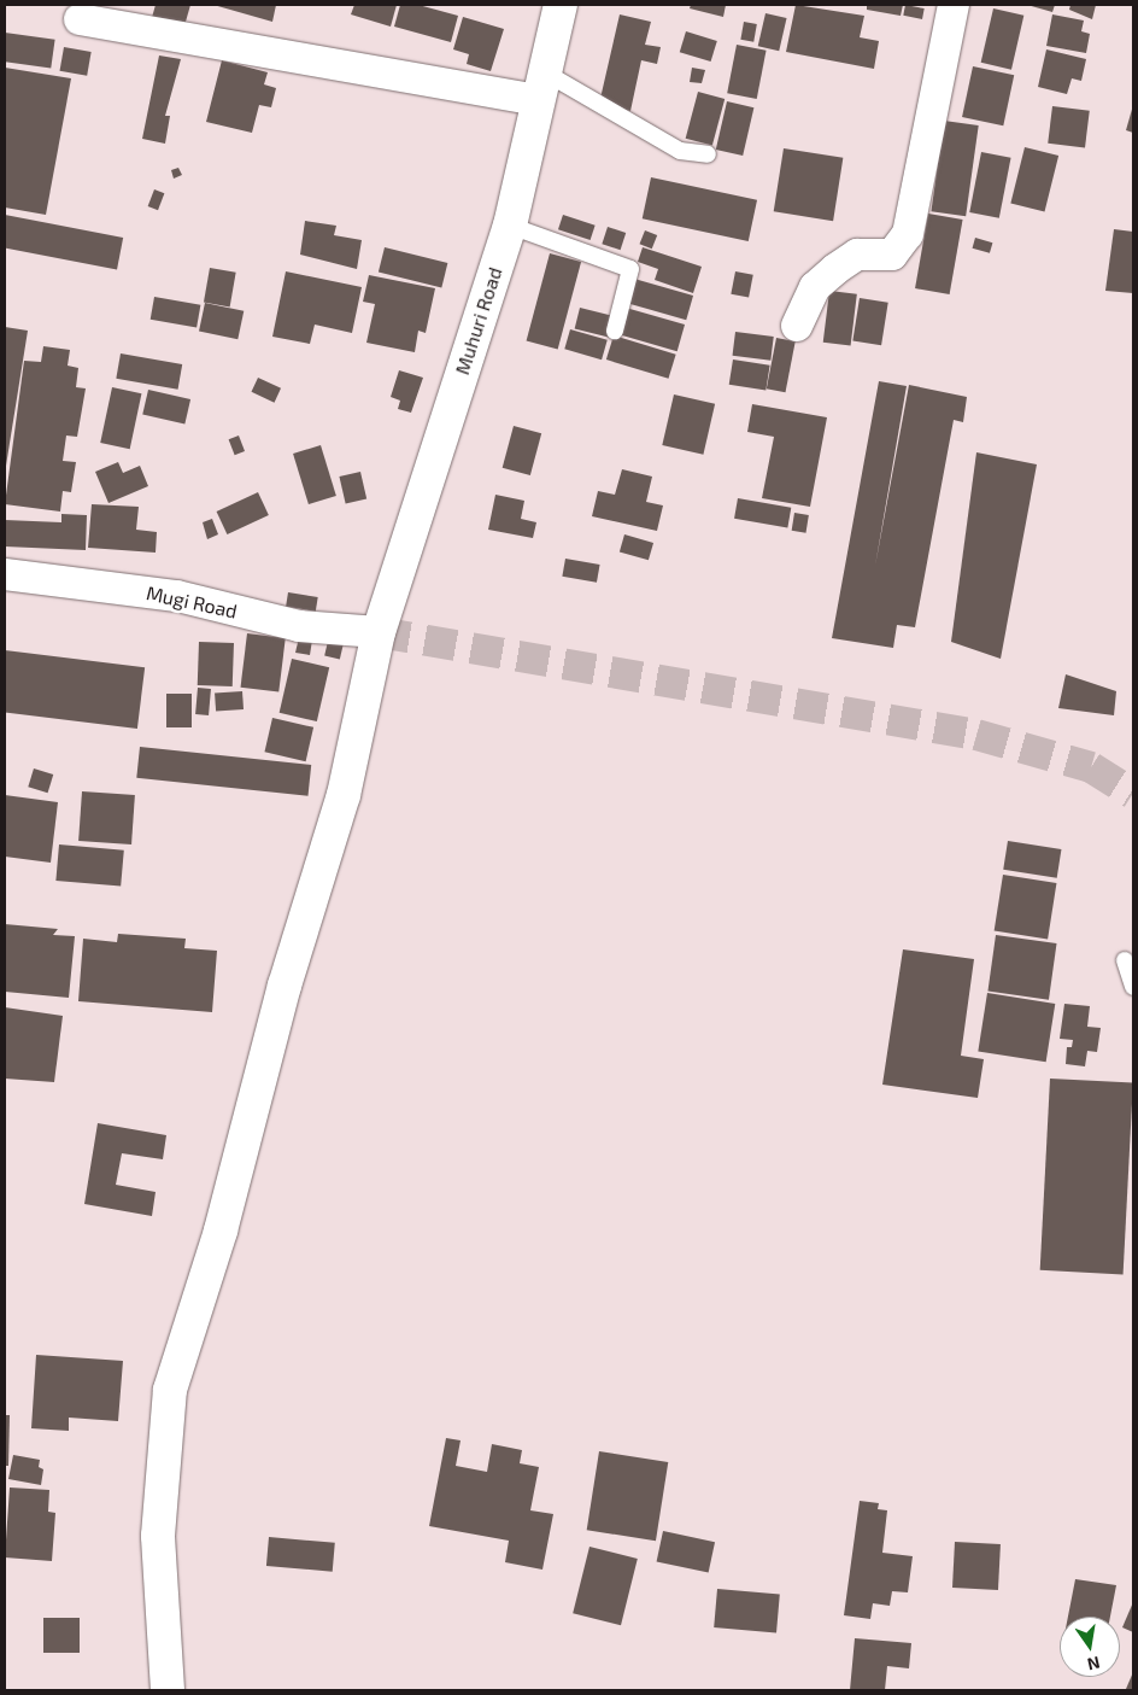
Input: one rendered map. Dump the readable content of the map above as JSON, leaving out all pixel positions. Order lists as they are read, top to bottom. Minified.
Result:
{"streets":{"main road":["Muhuri Road"],"street":["Mugi Road"]},"crossings":[["Muhuri Road","Mugi Road"]],"north":"bottom"}
